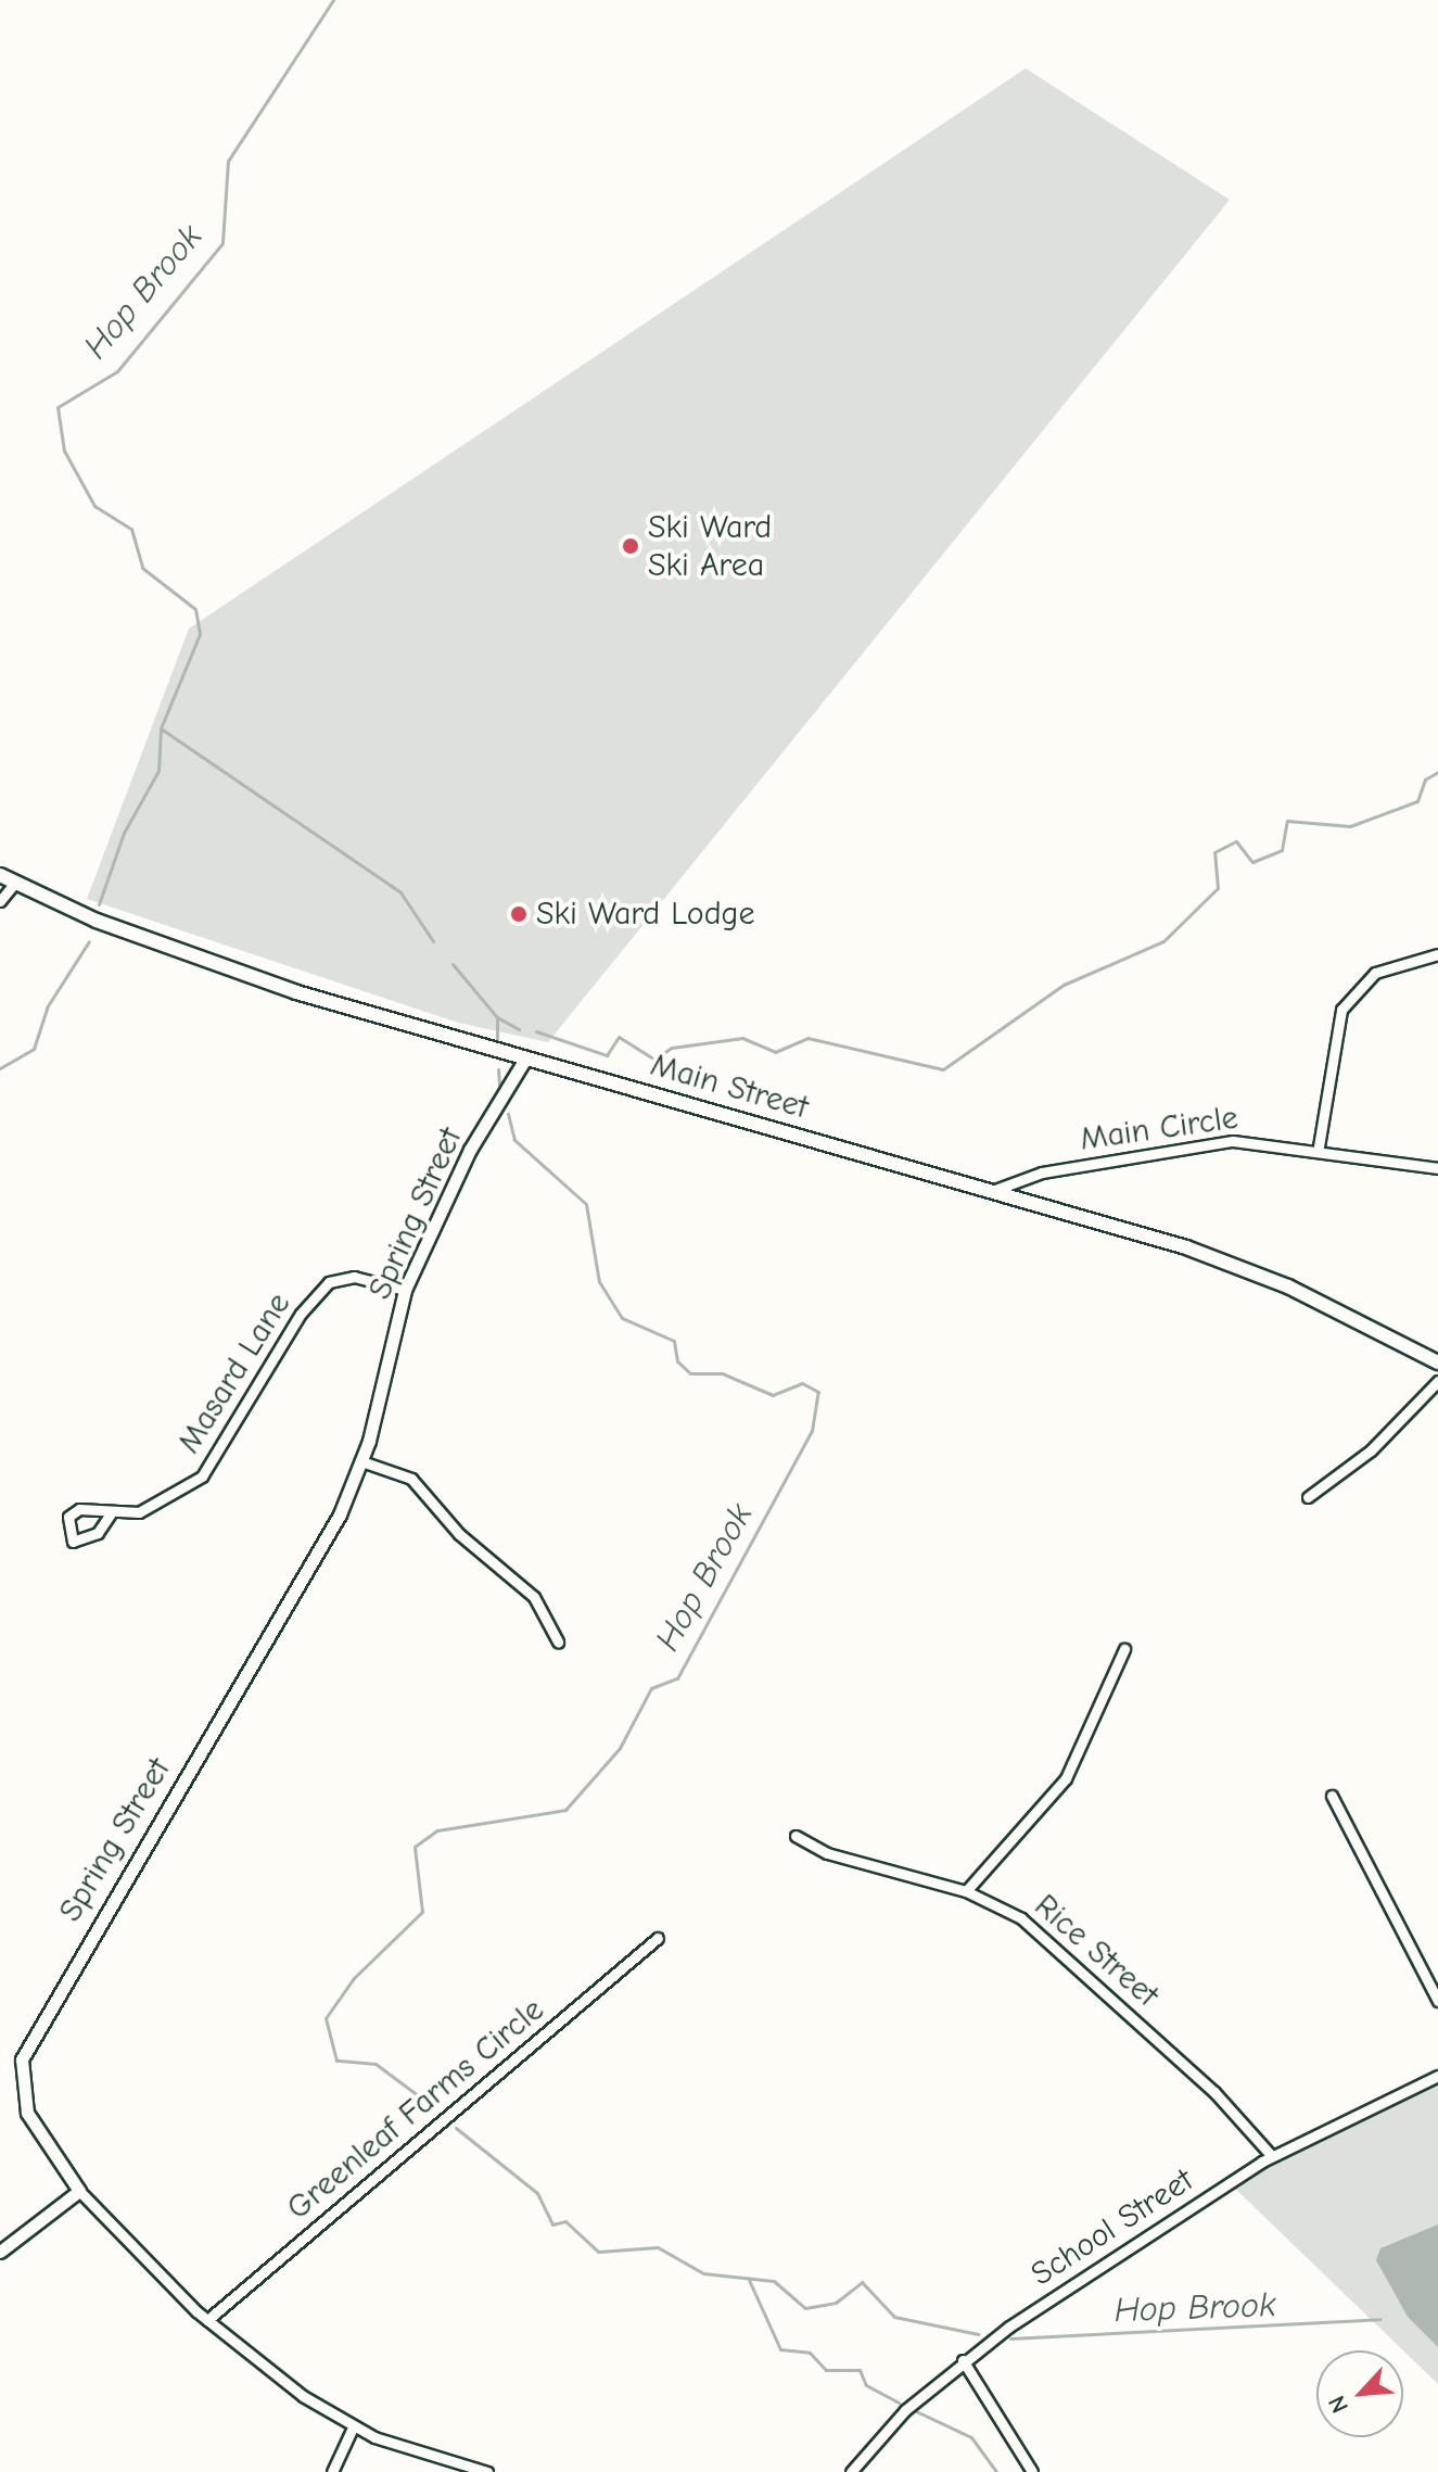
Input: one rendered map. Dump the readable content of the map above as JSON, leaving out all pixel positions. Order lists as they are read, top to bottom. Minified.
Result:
{"streets":{"main road":["Main Street"],"street":["Main Circle","Spring Street","Masard Lane","Rice Street","Greenleaf Farms Circle","School Street"]},"crossings":[["Main Street","Main Circle"],["Main Street","Spring Street"],["Spring Street","Masard Lane"],["Spring Street","Greenleaf Farms Circle"],["Rice Street","School Street"]],"water":["Hop Brook"],"places":["Ski Ward Ski Area","Ski Ward Lodge"],"north":"bottom left"}
